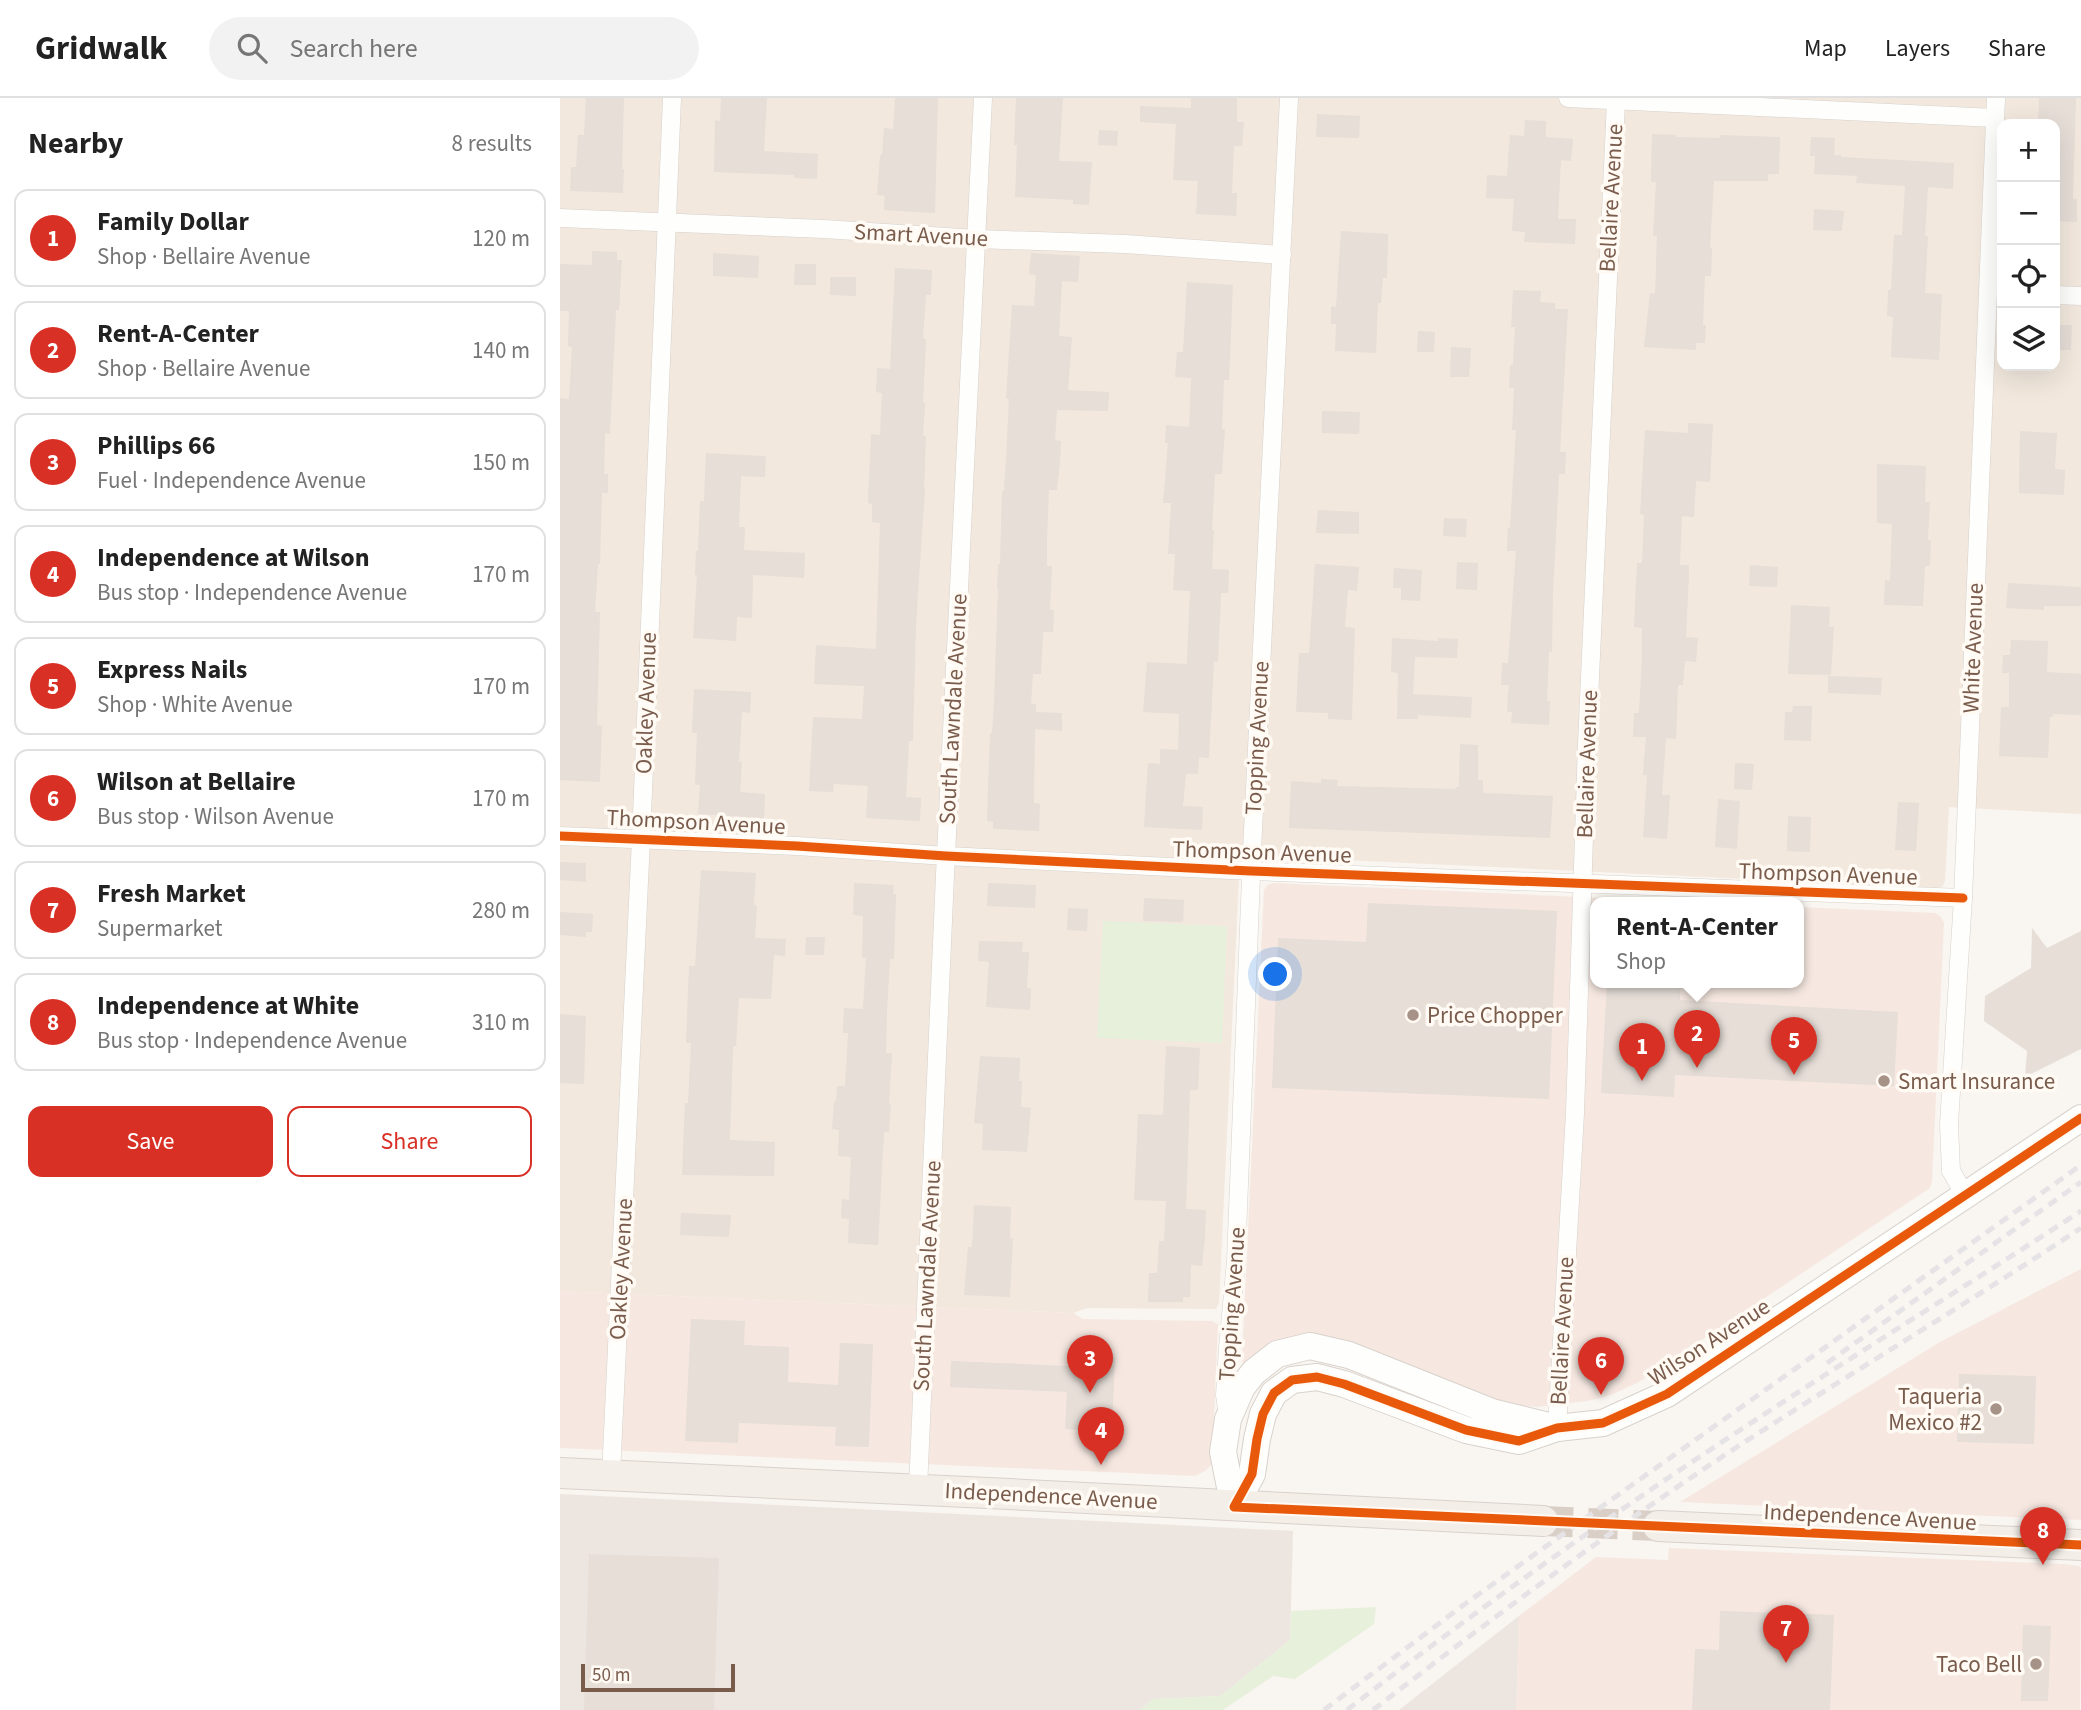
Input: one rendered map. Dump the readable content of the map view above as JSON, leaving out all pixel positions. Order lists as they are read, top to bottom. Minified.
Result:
{"streets":{"main road":["Wilson Avenue","Independence Avenue"],"street":["Bellaire Avenue","Smart Avenue","White Avenue","Oakley Avenue","South Lawndale Avenue","Topping Avenue","Thompson Avenue"]},"crossings":[["Bellaire Avenue","Thompson Avenue"],["Bellaire Avenue","Wilson Avenue"],["Smart Avenue","Oakley Avenue"],["Smart Avenue","South Lawndale Avenue"],["Smart Avenue","Topping Avenue"],["White Avenue","Thompson Avenue"],["White Avenue","Wilson Avenue"],["Oakley Avenue","Thompson Avenue"],["Oakley Avenue","Independence Avenue"],["South Lawndale Avenue","Thompson Avenue"],["South Lawndale Avenue","Independence Avenue"],["Topping Avenue","Thompson Avenue"],["Topping Avenue","Wilson Avenue"],["Wilson Avenue","Independence Avenue"]],"places":["Price Chopper","Smart Insurance","Taqueria Mexico #2","Taco Bell"],"scale_bar":"50 m","page":{"header":"Gridwalk","search":"Search here","nav":["Map","Layers","Share"],"heading":["Nearby","8 results"],"map_buttons":["+","−"],"list":[{"mark":"1","name":"Family Dollar","note":"Shop · Bellaire Avenue","value":"120 m"},{"mark":"2","name":"Rent-A-Center","note":"Shop · Bellaire Avenue","value":"140 m"},{"mark":"3","name":"Phillips 66","note":"Fuel · Independence Avenue","value":"150 m"},{"mark":"4","name":"Independence at Wilson","note":"Bus stop · Independence Avenue","value":"170 m"},{"mark":"5","name":"Express Nails","note":"Shop · White Avenue","value":"170 m"},{"mark":"6","name":"Wilson at Bellaire","note":"Bus stop · Wilson Avenue","value":"170 m"},{"mark":"7","name":"Fresh Market","note":"Supermarket","value":"280 m"},{"mark":"8","name":"Independence at White","note":"Bus stop · Independence Avenue","value":"310 m"}],"popup":["Rent-A-Center","Shop"],"pins":["2","5","1","3","6","4","8","7"],"buttons":["Save","Share"],"scale":"50 m"}}
